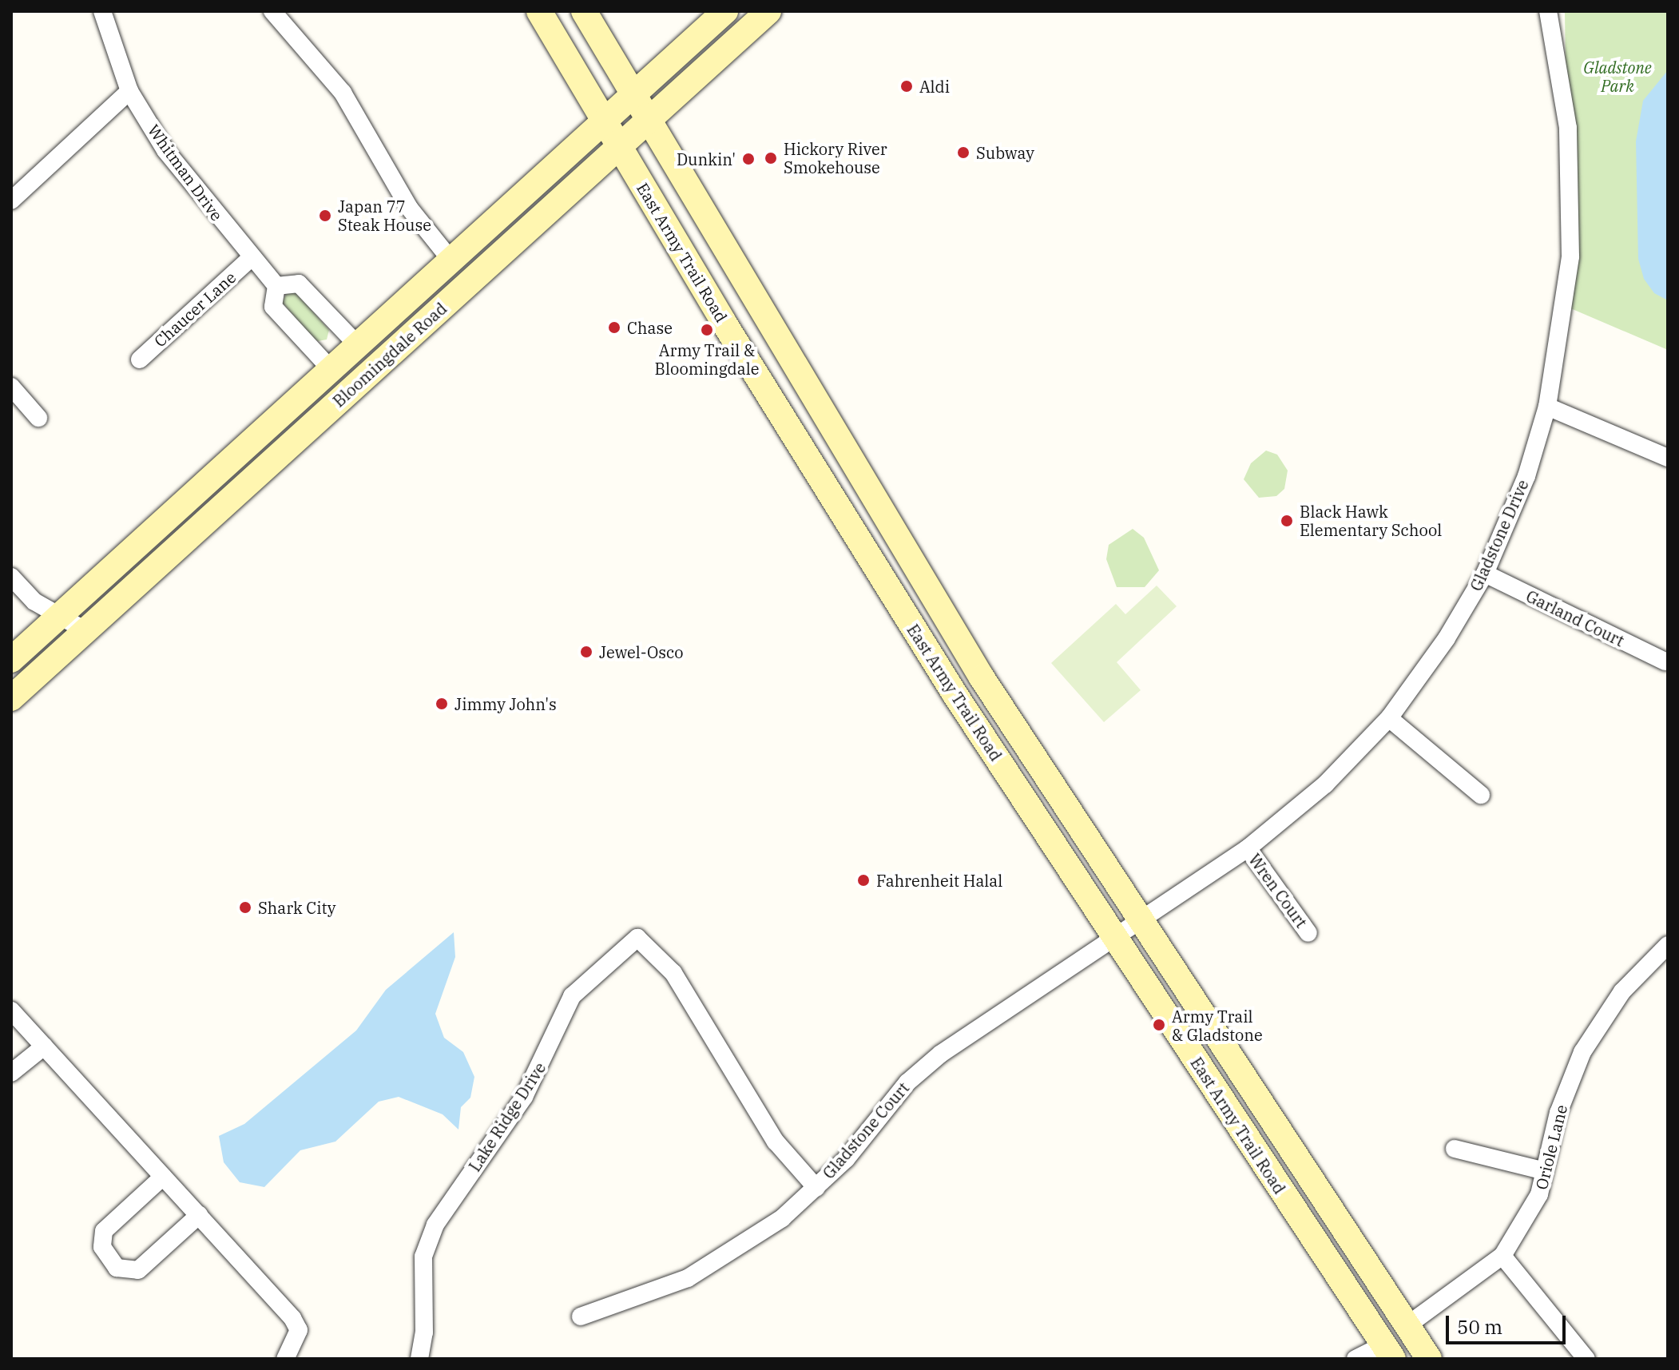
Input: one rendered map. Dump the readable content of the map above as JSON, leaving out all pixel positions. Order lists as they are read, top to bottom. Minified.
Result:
{"streets":{"main road":["East Army Trail Road","Bloomingdale Road"],"street":["Whitman Drive","Chaucer Lane","Gladstone Drive","Garland Court","Wren Court","Lake Ridge Drive","Gladstone Court","Oriole Lane"]},"crossings":[["Whitman Drive","Chaucer Lane"],["East Army Trail Road","Bloomingdale Road"],["East Army Trail Road","Gladstone Drive"],["East Army Trail Road","Gladstone Court"],["East Army Trail Road","Oriole Lane"],["Gladstone Drive","Garland Court"],["Gladstone Drive","Wren Court"],["Gladstone Drive","Gladstone Court"],["Lake Ridge Drive","Gladstone Court"]],"parks":["Gladstone Park"],"places":["Aldi","Subway","Hickory River Smokehouse","Dunkin'","Japan 77 Steak House","Chase","Army Trail & Bloomingdale","Black Hawk Elementary School","Jewel-Osco","Jimmy John's","Fahrenheit Halal","Shark City","Army Trail & Gladstone"],"scale_bar":"50 m"}
